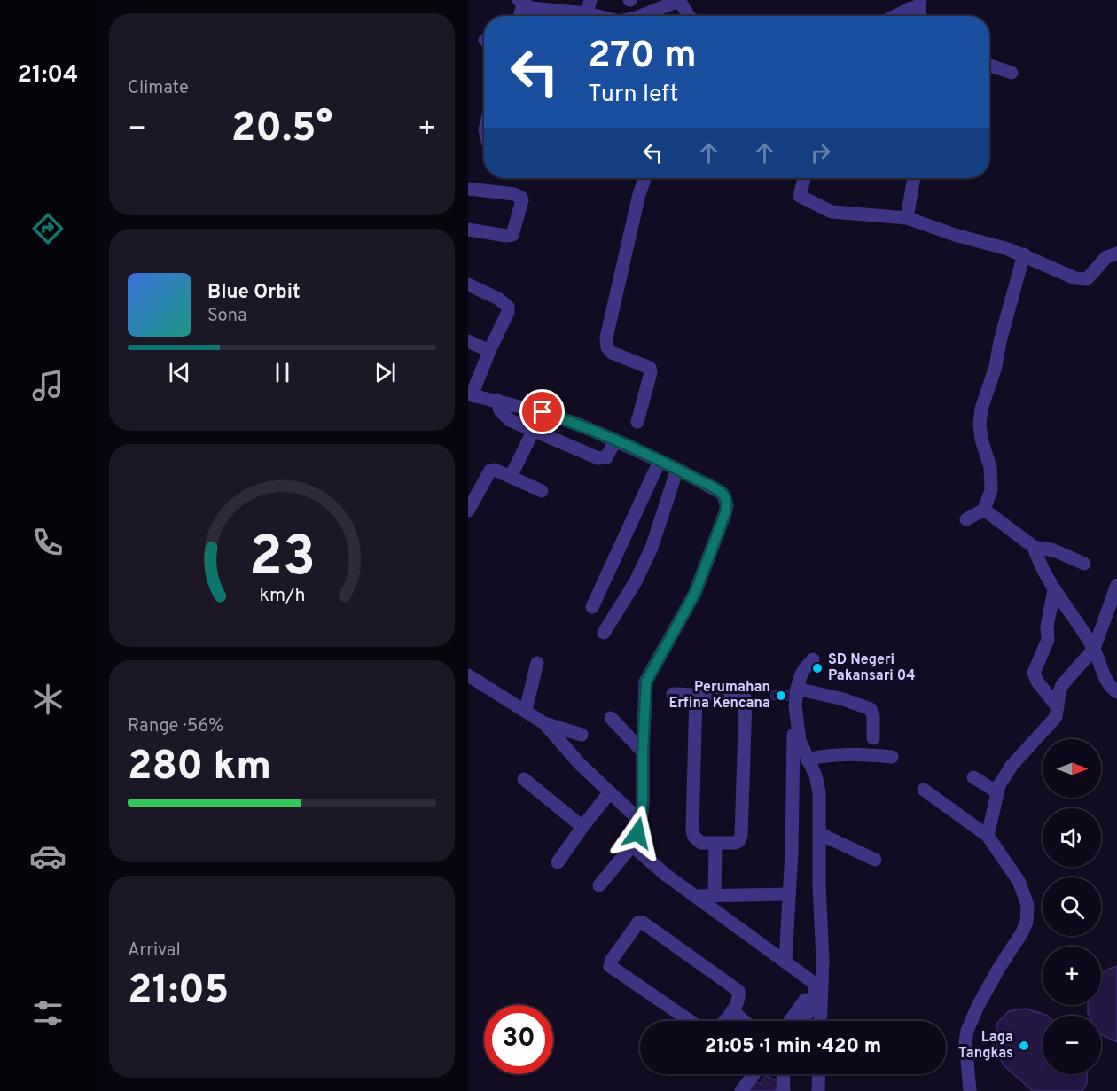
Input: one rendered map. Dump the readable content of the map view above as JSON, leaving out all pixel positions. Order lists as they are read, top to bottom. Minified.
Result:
{"places":["SD Negeri Pakansari 04","Perumahan Erfina Kencana","Laga Tangkas"],"north":"right","page":{"tabs":"21:04","tile":["Climate",["Range · 56%","280 km"],["Arrival","21:05"]],"turn":["270 m","Turn left"],"heat":["−","20.5°","+"],"song":["Blue Orbit","Sona"],"map_buttons":["+","−"],"limit":"30","trip":"21:05 · 1 min · 420 m","gauge":["23","km/h"]}}
